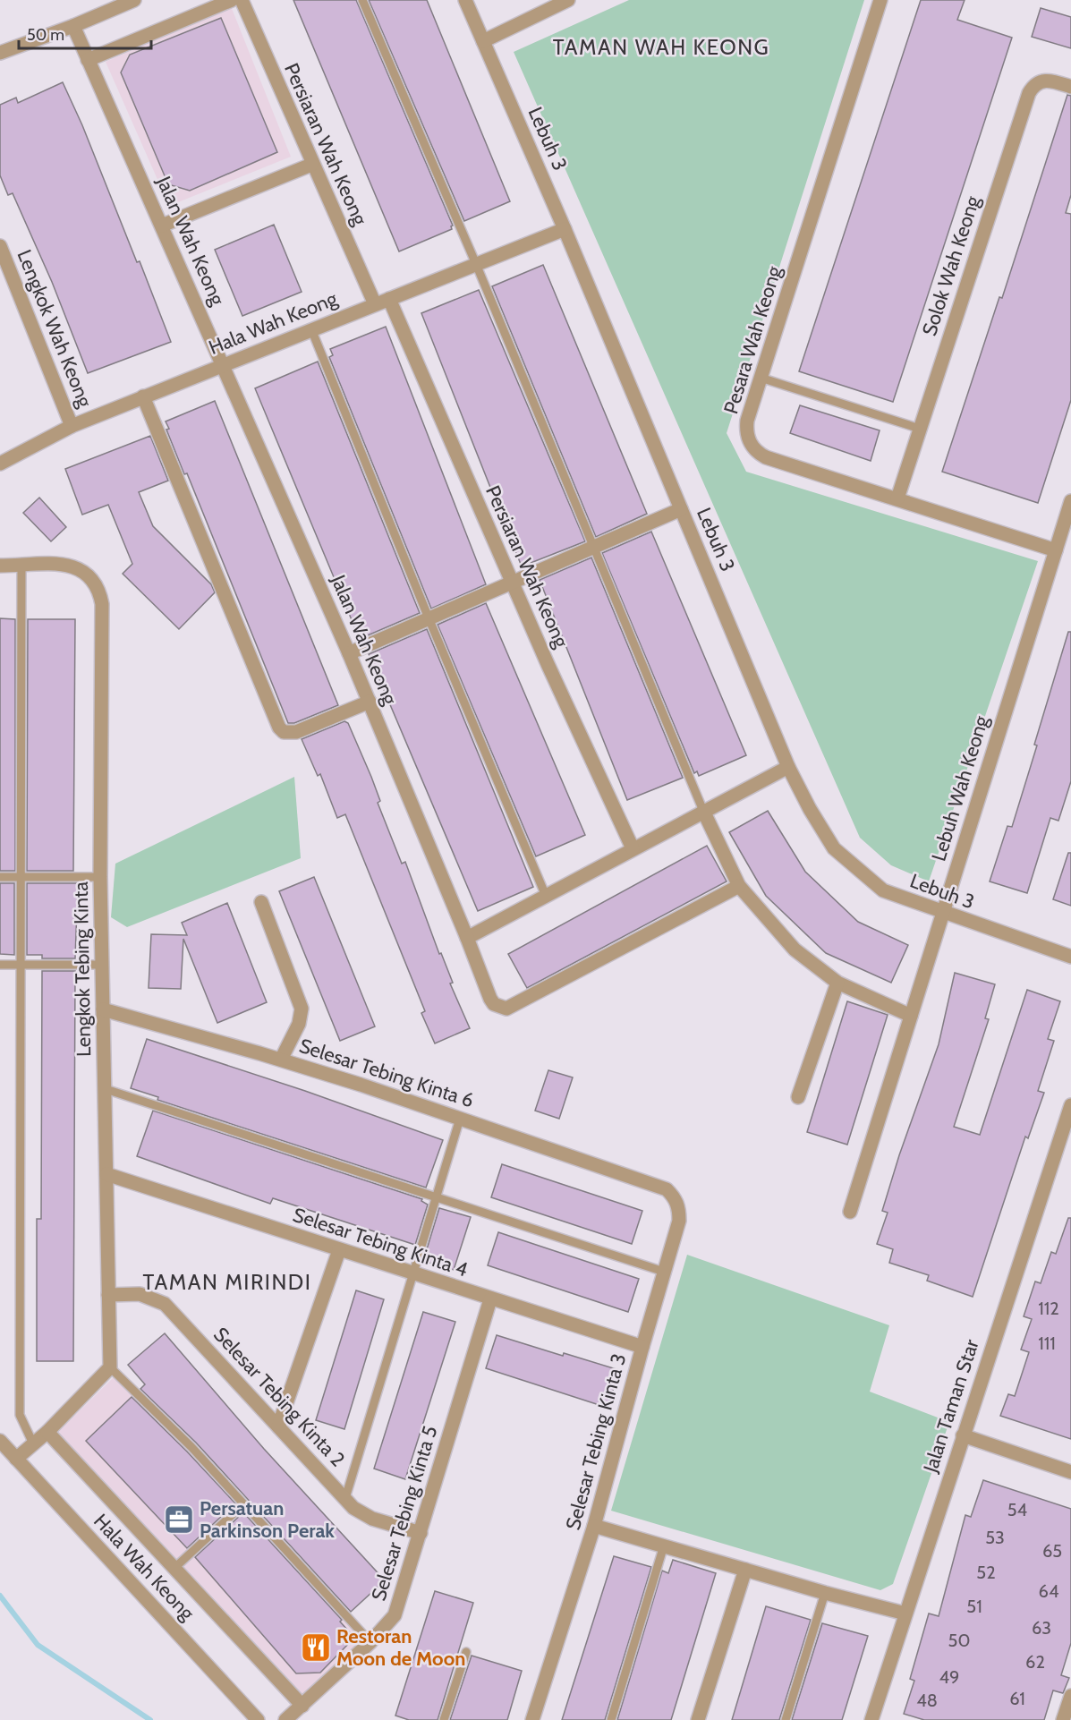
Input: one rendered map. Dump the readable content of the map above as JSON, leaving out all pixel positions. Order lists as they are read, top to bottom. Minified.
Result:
{"streets":{"street":["Lebuh 3","Persiaran Wah Keong","Jalan Wah Keong","Solok Wah Keong","Hala Wah Keong","Lengkok Wah Keong","Pesara Wah Keong","Lebuh Wah Keong","Lengkok Tebing Kinta","Selesar Tebing Kinta 6","Selesar Tebing Kinta 4","Selesar Tebing Kinta 2","Jalan Taman Star","Selesar Tebing Kinta 3","Selesar Tebing Kinta 5"]},"crossings":[["Lebuh 3","Hala Wah Keong"],["Lebuh 3","Lebuh Wah Keong"],["Persiaran Wah Keong","Hala Wah Keong"],["Jalan Wah Keong","Hala Wah Keong"],["Solok Wah Keong","Pesara Wah Keong"],["Hala Wah Keong","Lengkok Wah Keong"],["Pesara Wah Keong","Lebuh Wah Keong"],["Lengkok Tebing Kinta","Selesar Tebing Kinta 6"],["Lengkok Tebing Kinta","Selesar Tebing Kinta 4"],["Lengkok Tebing Kinta","Selesar Tebing Kinta 2"],["Selesar Tebing Kinta 6","Selesar Tebing Kinta 3"],["Selesar Tebing Kinta 4","Selesar Tebing Kinta 3"],["Selesar Tebing Kinta 4","Selesar Tebing Kinta 5"],["Selesar Tebing Kinta 2","Selesar Tebing Kinta 5"]],"districts":["TAMAN WAH KEONG","TAMAN MIRINDI"],"places":{"office":["Persatuan Parkinson Perak"],"restaurant":["Restoran Moon de Moon"]},"house_numbers":["112","111","54","53","65","52","64","51","63","50","62","49","61","48"],"scale_bar":"50 m"}
